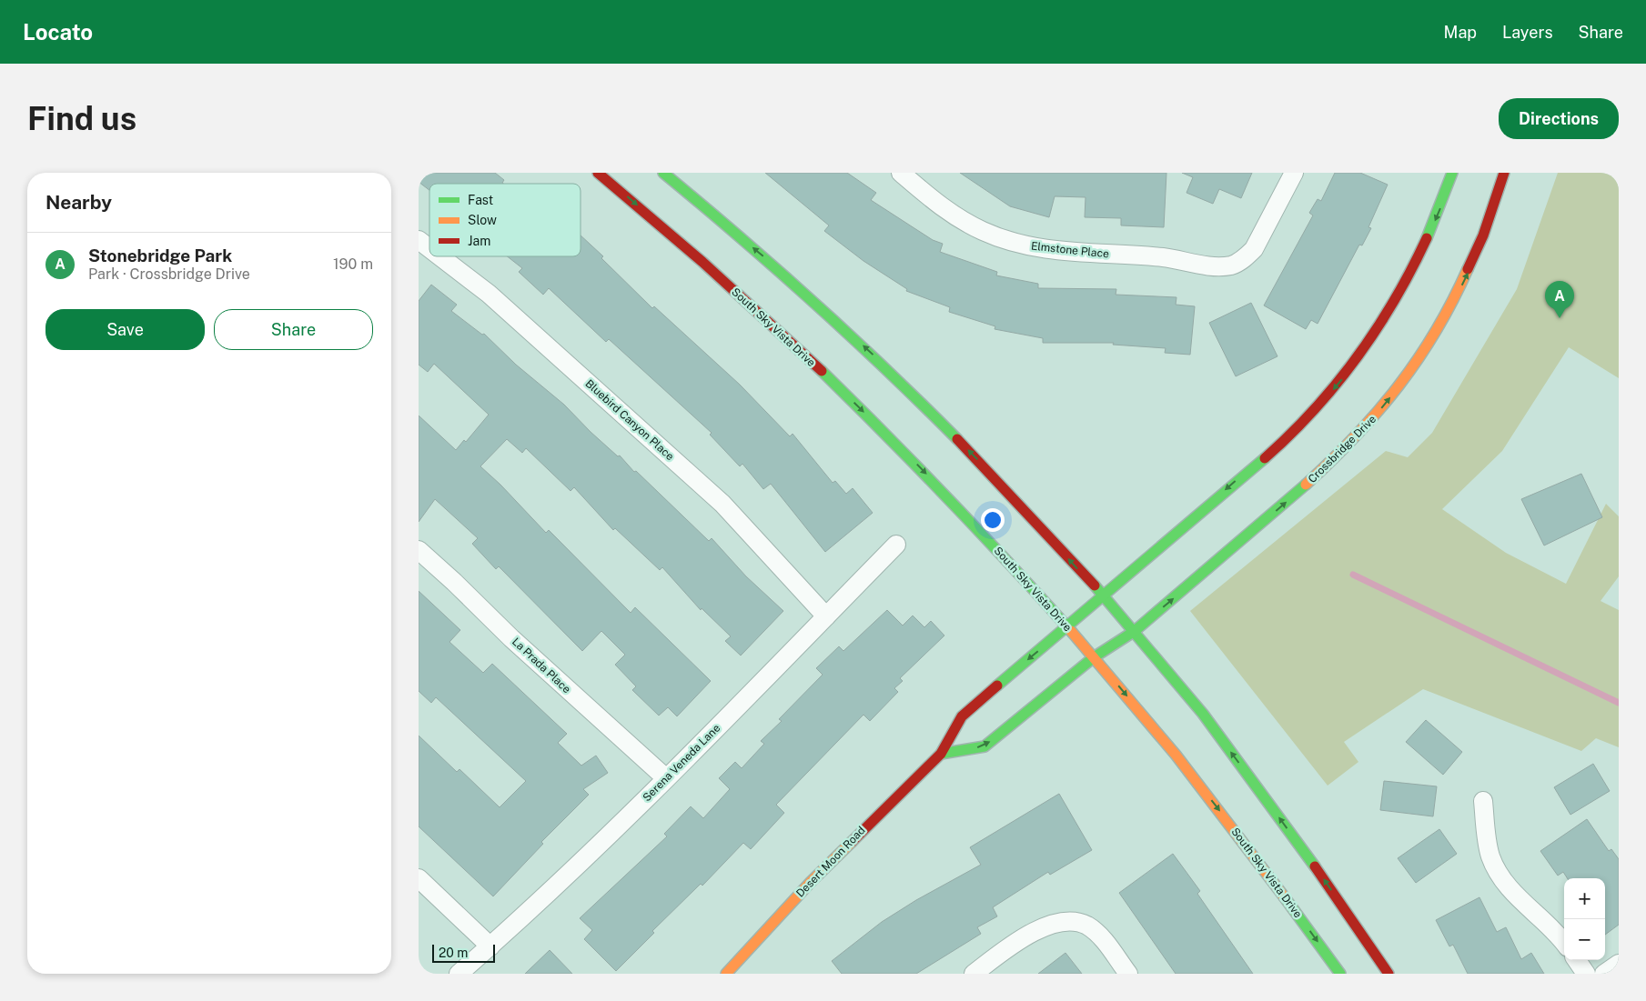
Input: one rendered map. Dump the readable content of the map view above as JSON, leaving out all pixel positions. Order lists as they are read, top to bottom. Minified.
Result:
{"streets":{"main road":["South Sky Vista Drive","Crossbridge Drive","Desert Moon Road"],"street":["Elmstone Place","Bluebird Canyon Place","La Prada Place","Serena Veneda Lane"]},"crossings":[["South Sky Vista Drive","Crossbridge Drive"],["South Sky Vista Drive","Desert Moon Road"],["Bluebird Canyon Place","Serena Veneda Lane"],["La Prada Place","Serena Veneda Lane"]],"legend":["Fast","Slow","Jam"],"scale_bar":"20 m","page":{"header":"Locato","nav":["Map","Layers","Share"],"buttons":["Directions",["Save","Share"]],"title":"Find us","heading":"Nearby","list":[{"mark":"A","name":"Stonebridge Park","note":"Park · Crossbridge Drive","value":"190 m"}],"pins":"A","map_buttons":["+","−"],"scale":"20 m"}}
